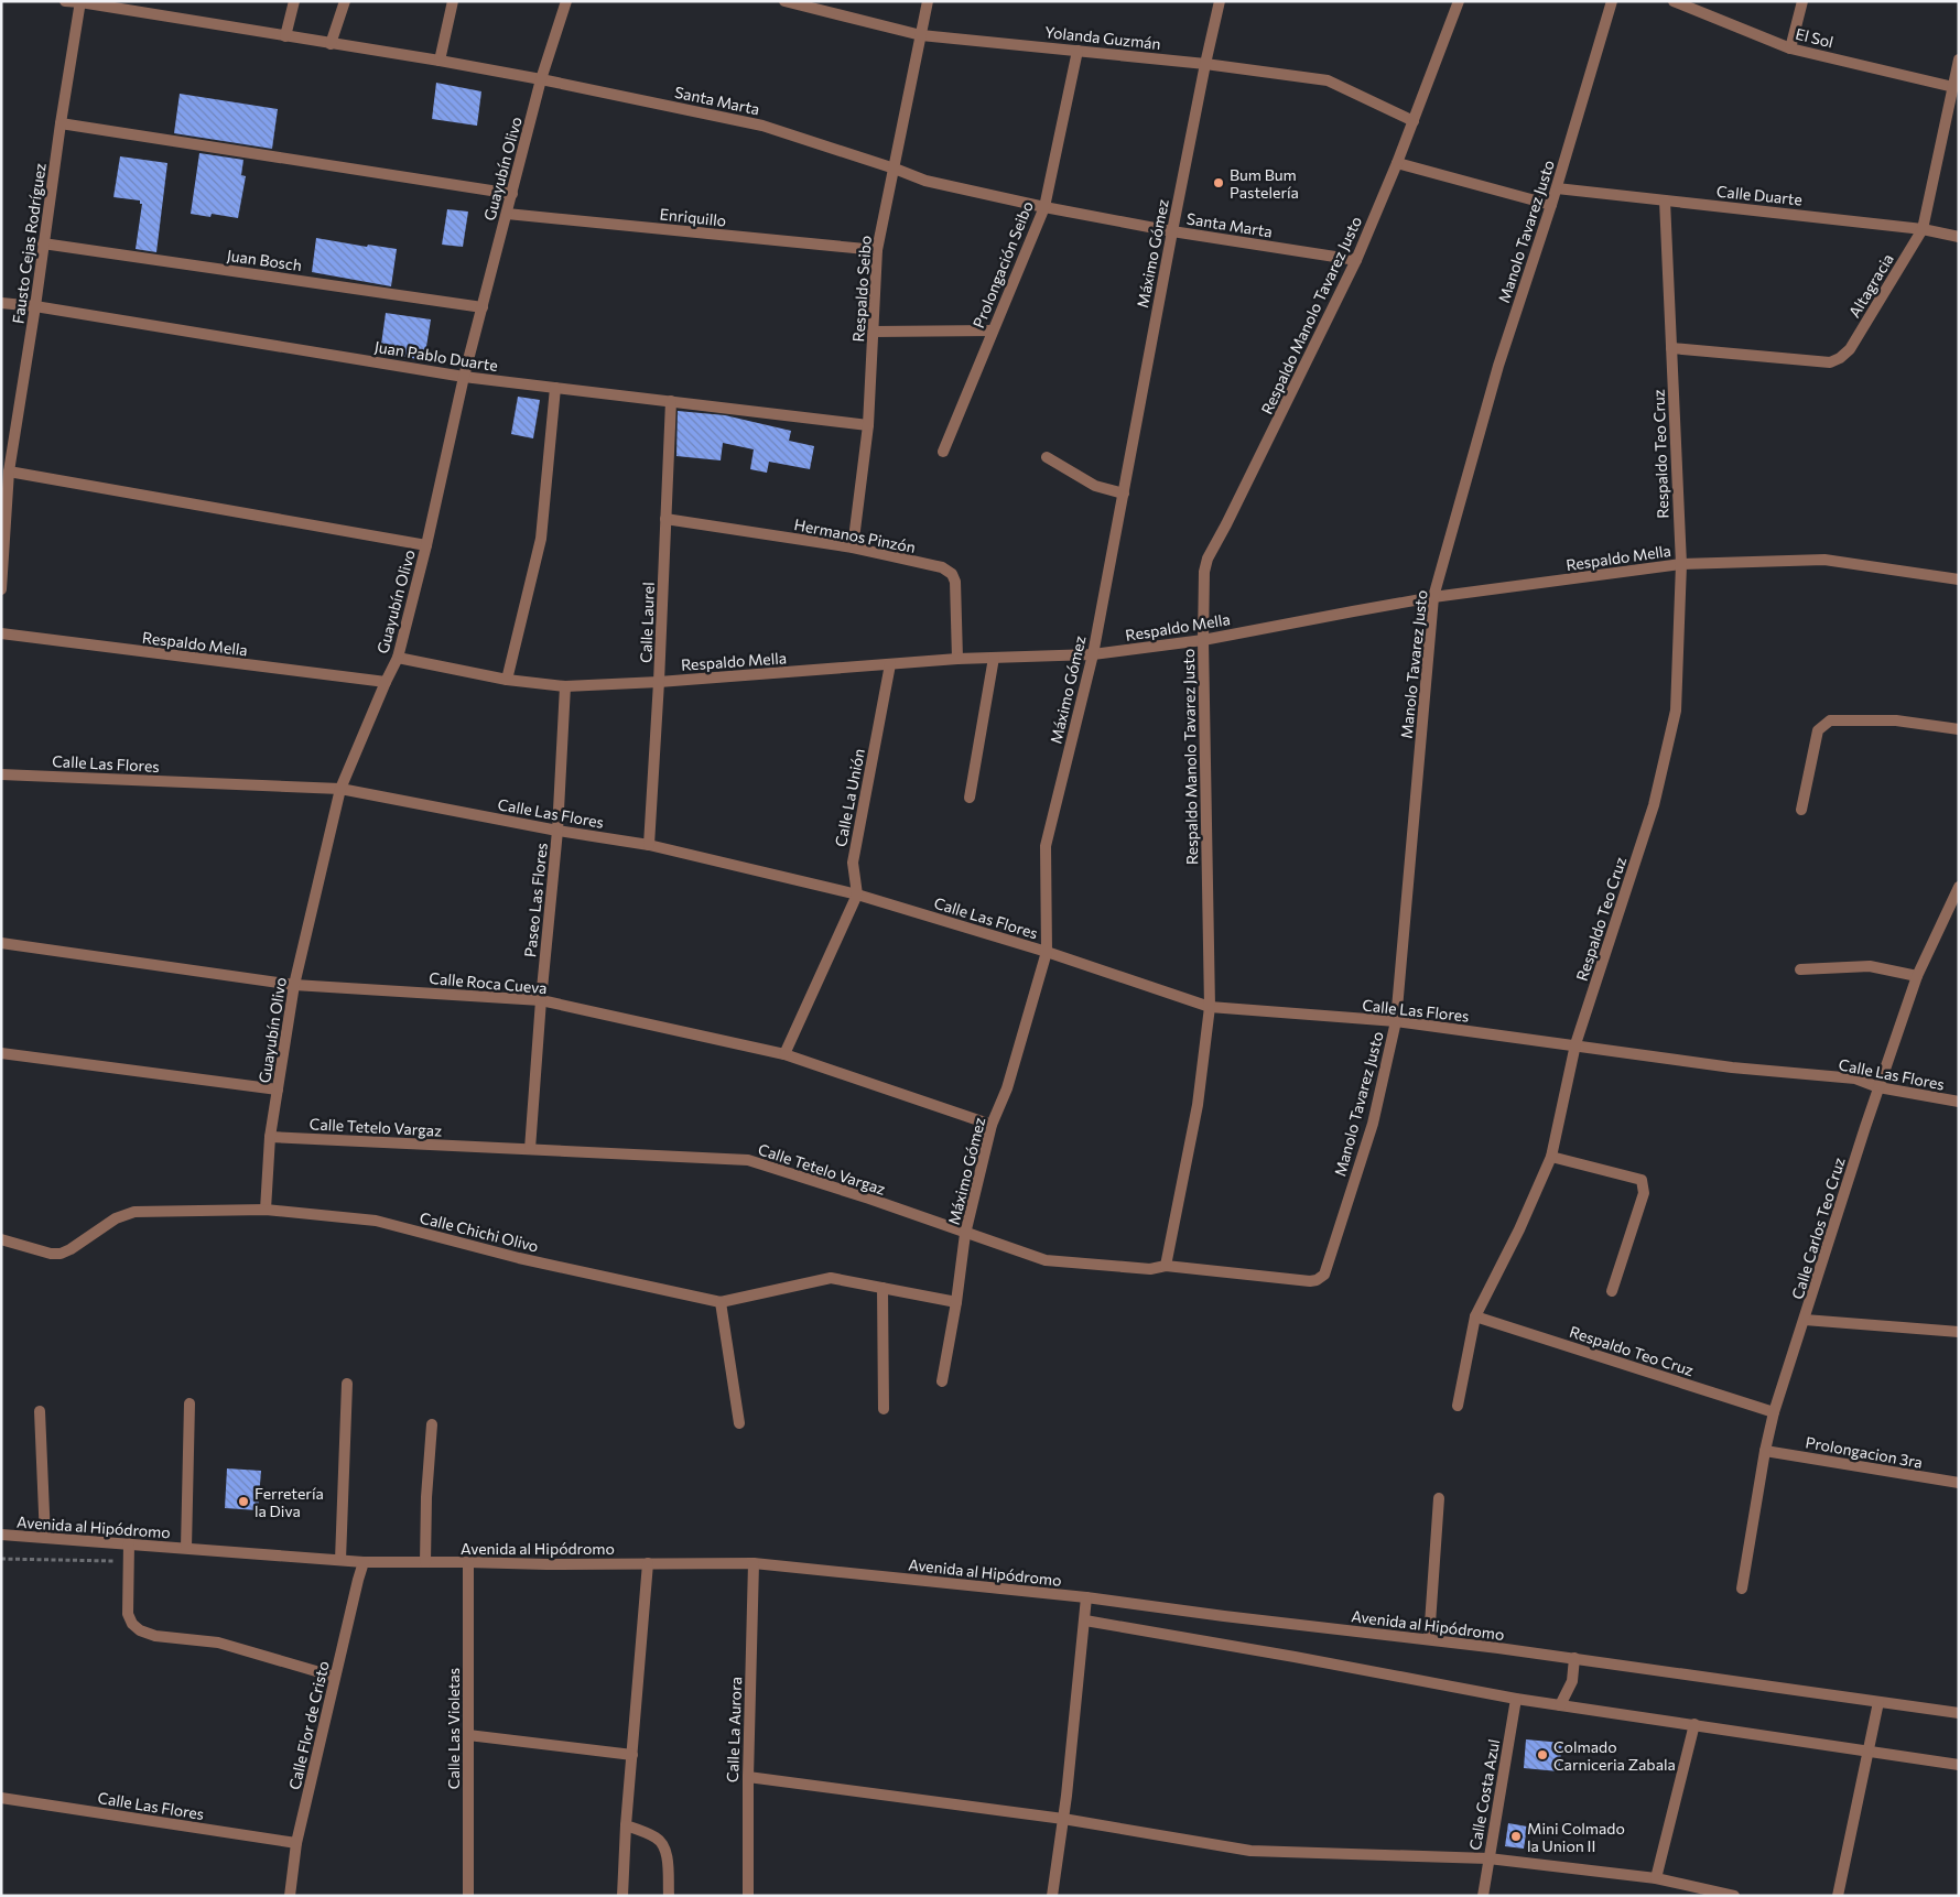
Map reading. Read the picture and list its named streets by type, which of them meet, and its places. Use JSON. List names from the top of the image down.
{
  "streets": {
    "street": [
      "Yolanda Guzmán",
      "El Sol",
      "Santa Marta",
      "Guayubín Olivo",
      "Calle Duarte",
      "Enriquillo",
      "Manolo Tavarez Justo",
      "Fausto Cejas Rodríguez",
      "Máximo Gómez",
      "Juan Bosch",
      "Prolongación Seibo",
      "Altagracia",
      "Respaldo Seibo",
      "Respaldo Manolo Tavarez Justo",
      "Juan Pablo Duarte",
      "Respaldo Teo Cruz",
      "Hermanos Pinzón",
      "Respaldo Mella",
      "Calle Laurel",
      "Calle Las Flores",
      "Calle La Unión",
      "Paseo Las Flores",
      "Calle Roca Cueva",
      "Calle Tetelo Vargaz",
      "Calle Carlos Teo Cruz",
      "Calle Chichi Olivo",
      "Prolongacion 3ra",
      "Avenida al Hipódromo",
      "Calle Flor de Cristo",
      "Calle Las Violetas",
      "Calle La Aurora",
      "Calle Costa Azul"
    ]
  },
  "crossings": [
    ["Yolanda Guzmán", "Máximo Gómez"],
    ["Yolanda Guzmán", "Prolongación Seibo"],
    ["Yolanda Guzmán", "Respaldo Seibo"],
    ["Yolanda Guzmán", "Respaldo Manolo Tavarez Justo"],
    ["El Sol", "Altagracia"],
    ["Santa Marta", "Guayubín Olivo"],
    ["Santa Marta", "Fausto Cejas Rodríguez"],
    ["Santa Marta", "Máximo Gómez"],
    ["Santa Marta", "Prolongación Seibo"],
    ["Santa Marta", "Respaldo Seibo"],
    ["Santa Marta", "Respaldo Manolo Tavarez Justo"],
    ["Guayubín Olivo", "Enriquillo"],
    ["Guayubín Olivo", "Juan Bosch"],
    ["Guayubín Olivo", "Juan Pablo Duarte"],
    ["Guayubín Olivo", "Respaldo Mella"],
    ["Guayubín Olivo", "Calle Las Flores"],
    ["Guayubín Olivo", "Calle Roca Cueva"],
    ["Guayubín Olivo", "Calle Tetelo Vargaz"],
    ["Guayubín Olivo", "Calle Chichi Olivo"],
    ["Calle Duarte", "Manolo Tavarez Justo"],
    ["Calle Duarte", "Altagracia"],
    ["Calle Duarte", "Respaldo Teo Cruz"],
    ["Enriquillo", "Respaldo Seibo"],
    ["Manolo Tavarez Justo", "Respaldo Mella"],
    ["Manolo Tavarez Justo", "Calle Las Flores"],
    ["Manolo Tavarez Justo", "Calle Tetelo Vargaz"],
    ["Fausto Cejas Rodríguez", "Juan Bosch"],
    ["Fausto Cejas Rodríguez", "Juan Pablo Duarte"],
    ["Máximo Gómez", "Respaldo Mella"],
    ["Máximo Gómez", "Calle Las Flores"],
    ["Máximo Gómez", "Calle Roca Cueva"],
    ["Máximo Gómez", "Calle Tetelo Vargaz"],
    ["Máximo Gómez", "Calle Chichi Olivo"],
    ["Altagracia", "Respaldo Teo Cruz"],
    ["Respaldo Seibo", "Juan Pablo Duarte"],
    ["Respaldo Seibo", "Hermanos Pinzón"],
    ["Respaldo Manolo Tavarez Justo", "Respaldo Mella"],
    ["Respaldo Manolo Tavarez Justo", "Calle Las Flores"],
    ["Respaldo Manolo Tavarez Justo", "Calle Tetelo Vargaz"],
    ["Juan Pablo Duarte", "Calle Laurel"],
    ["Respaldo Teo Cruz", "Respaldo Mella"],
    ["Respaldo Teo Cruz", "Calle Las Flores"],
    ["Respaldo Teo Cruz", "Calle Carlos Teo Cruz"],
    ["Hermanos Pinzón", "Respaldo Mella"],
    ["Hermanos Pinzón", "Calle Laurel"],
    ["Respaldo Mella", "Calle Laurel"],
    ["Respaldo Mella", "Calle La Unión"],
    ["Respaldo Mella", "Paseo Las Flores"],
    ["Calle Laurel", "Calle Las Flores"],
    ["Calle Las Flores", "Calle La Unión"],
    ["Calle Las Flores", "Paseo Las Flores"],
    ["Calle Las Flores", "Calle Carlos Teo Cruz"],
    ["Calle Las Flores", "Calle Flor de Cristo"],
    ["Paseo Las Flores", "Calle Roca Cueva"],
    ["Paseo Las Flores", "Calle Tetelo Vargaz"],
    ["Calle Carlos Teo Cruz", "Prolongacion 3ra"],
    ["Avenida al Hipódromo", "Calle Flor de Cristo"],
    ["Avenida al Hipódromo", "Calle Las Violetas"],
    ["Avenida al Hipódromo", "Calle La Aurora"]
  ],
  "places": [
    "Bum Bum Pastelería",
    "Ferretería la Diva",
    "Colmado Carniceria Zabala",
    "Mini Colmado la Union II"
  ]
}
